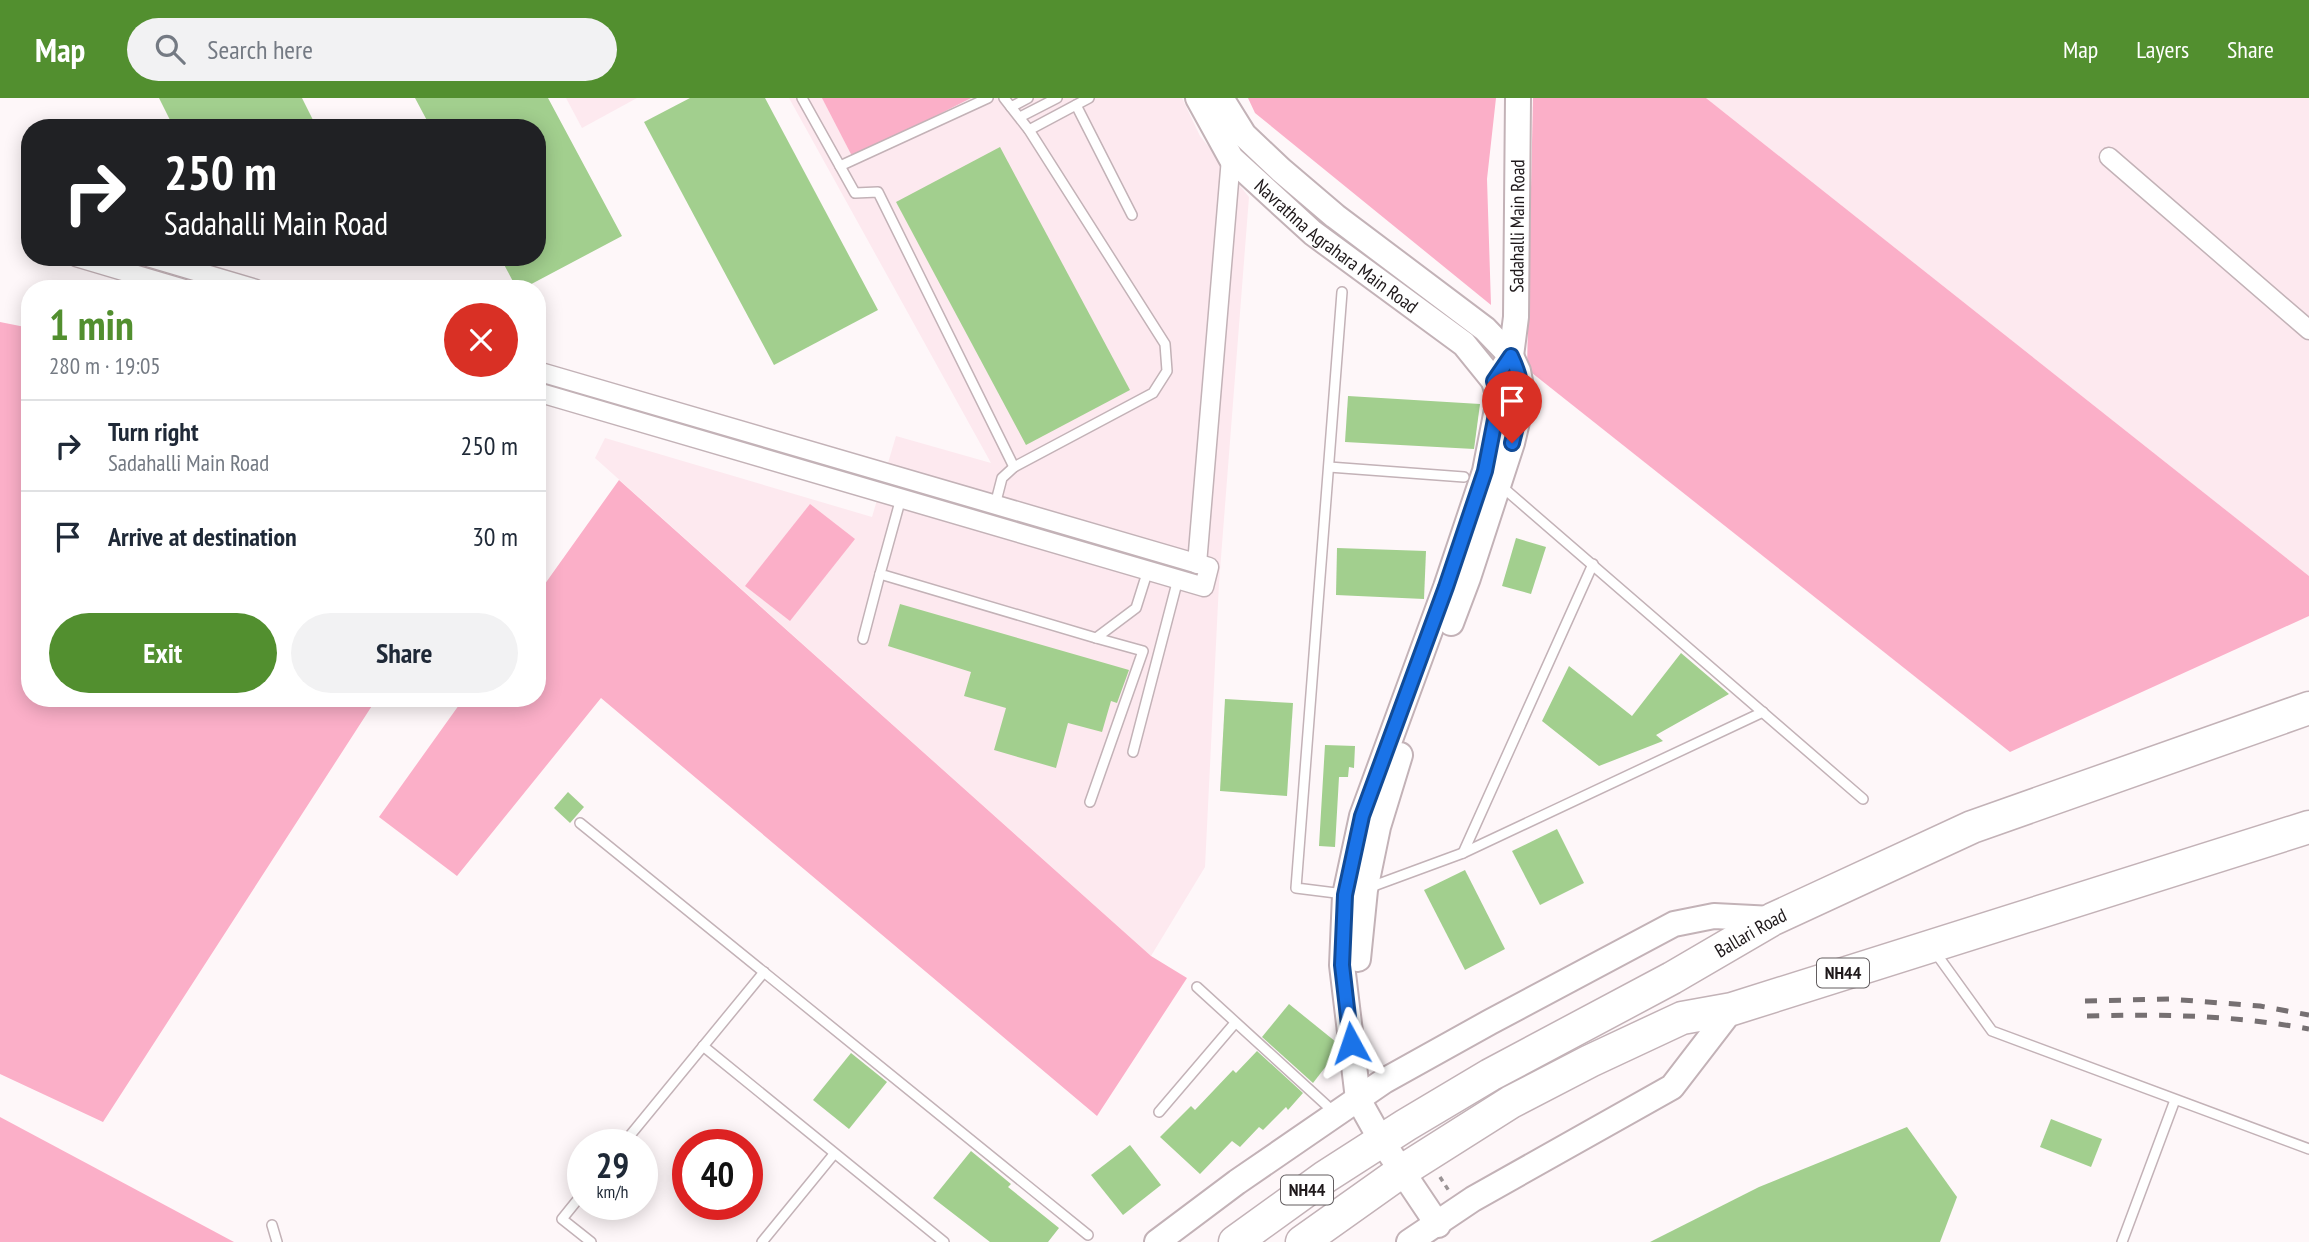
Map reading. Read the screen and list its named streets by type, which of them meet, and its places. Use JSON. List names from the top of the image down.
{
  "streets": {
    "highway": ["Ballari Road", "NH44"],
    "street": ["Sadahalli Main Road", "Navrathna Agrahara Main Road"]
  },
  "crossings": [
    ["Sadahalli Main Road", "Navrathna Agrahara Main Road"]
  ],
  "page": {
    "header": "Map",
    "search": "Search here",
    "nav": ["Map", "Layers", "Share"],
    "turn": ["250 m", "Sadahalli Main Road"],
    "heading": ["1 min", "280 m · 19:05"],
    "list": [
      {
        "name": "Turn right",
        "note": "Sadahalli Main Road",
        "value": "250 m"
      },
      {
        "name": "Arrive at destination",
        "value": "30 m"
      }
    ],
    "buttons": ["Exit", "Share"],
    "speed": "29 km/h",
    "limit": "40"
  }
}
